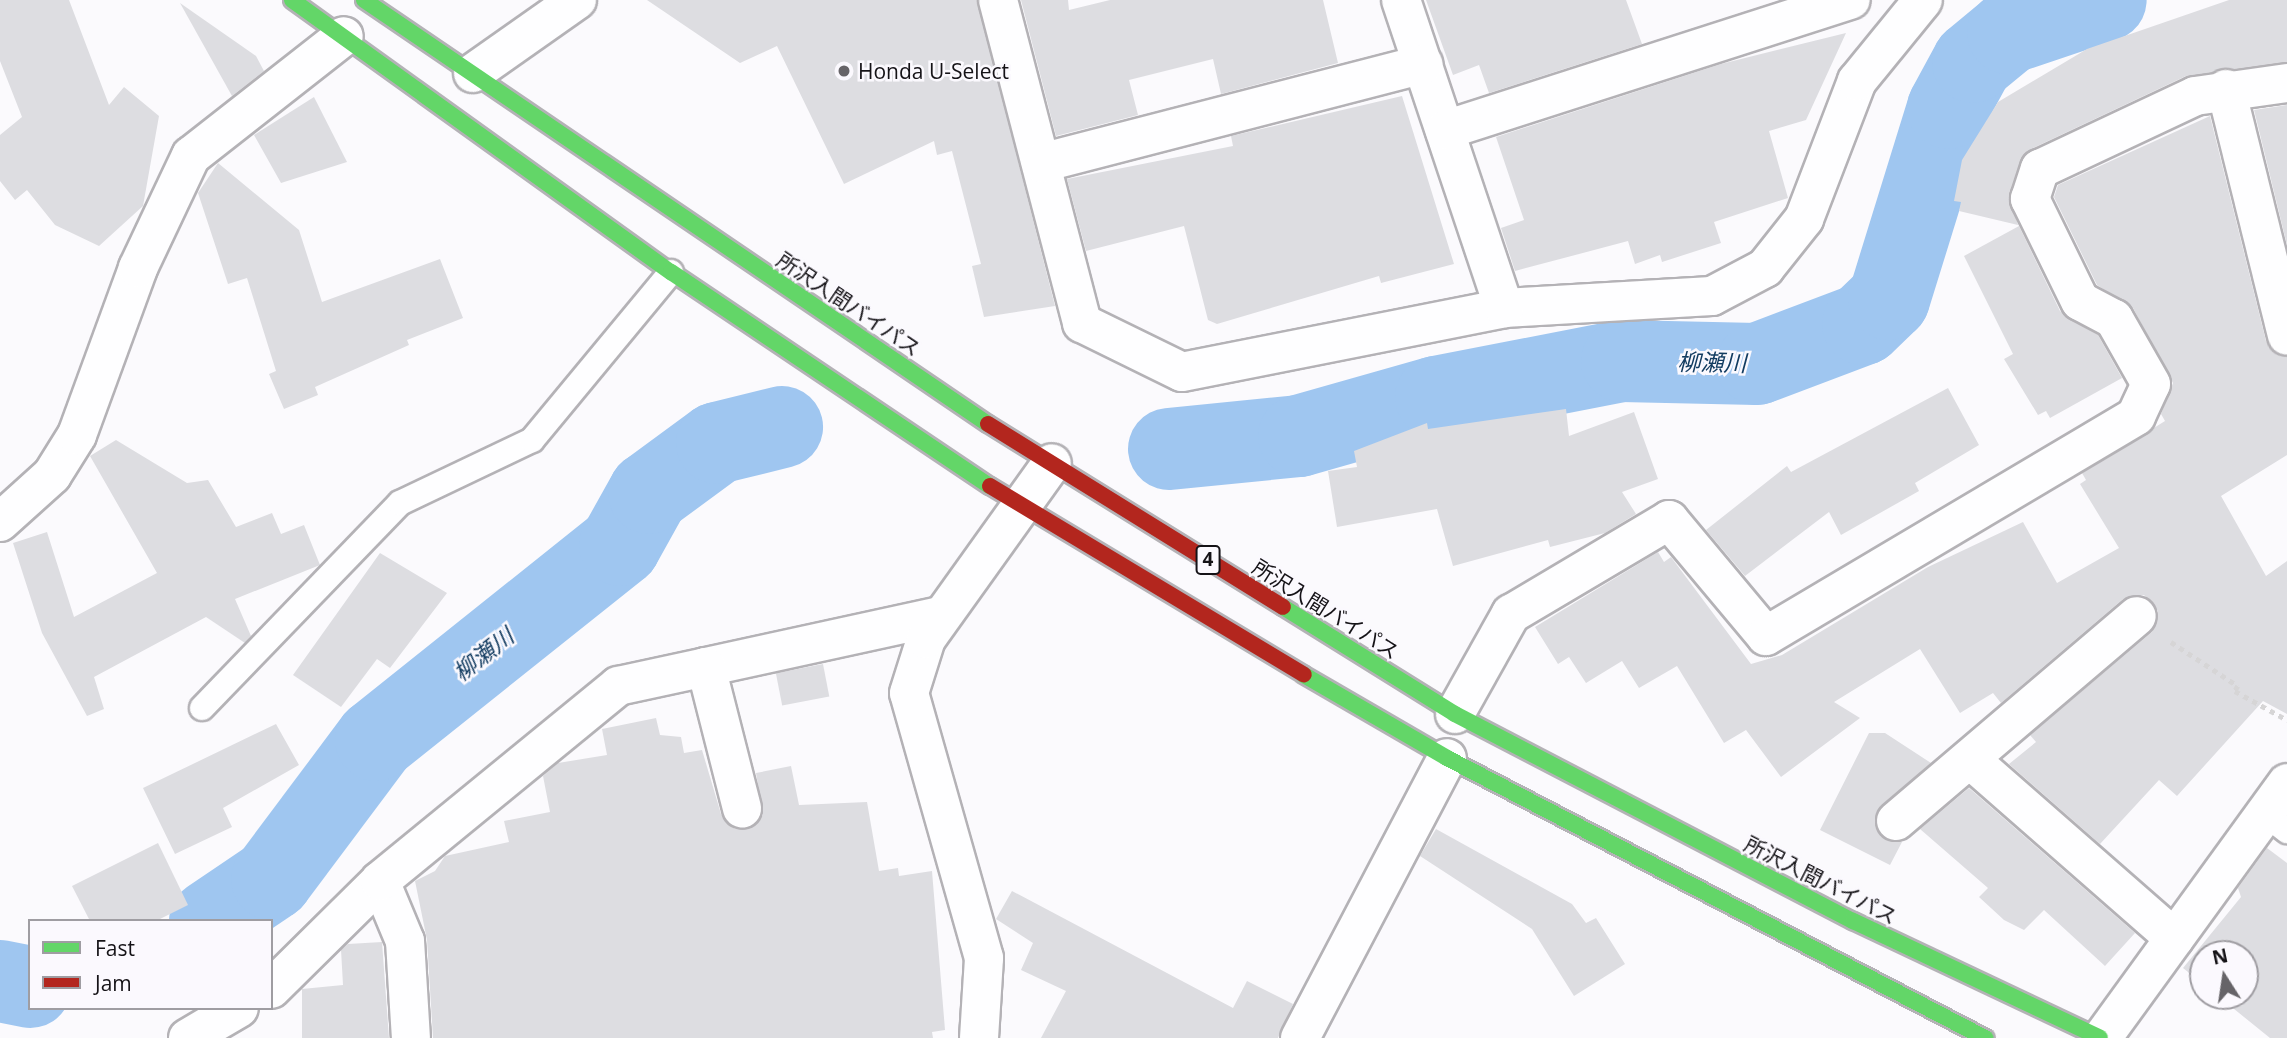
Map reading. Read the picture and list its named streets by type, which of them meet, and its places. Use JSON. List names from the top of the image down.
{
  "streets": {
    "main road": ["所沢入間バイパス", "4"]
  },
  "water": ["柳瀬川"],
  "places": ["Honda U-Select"],
  "legend": ["Fast", "Jam"],
  "north": "top"
}
